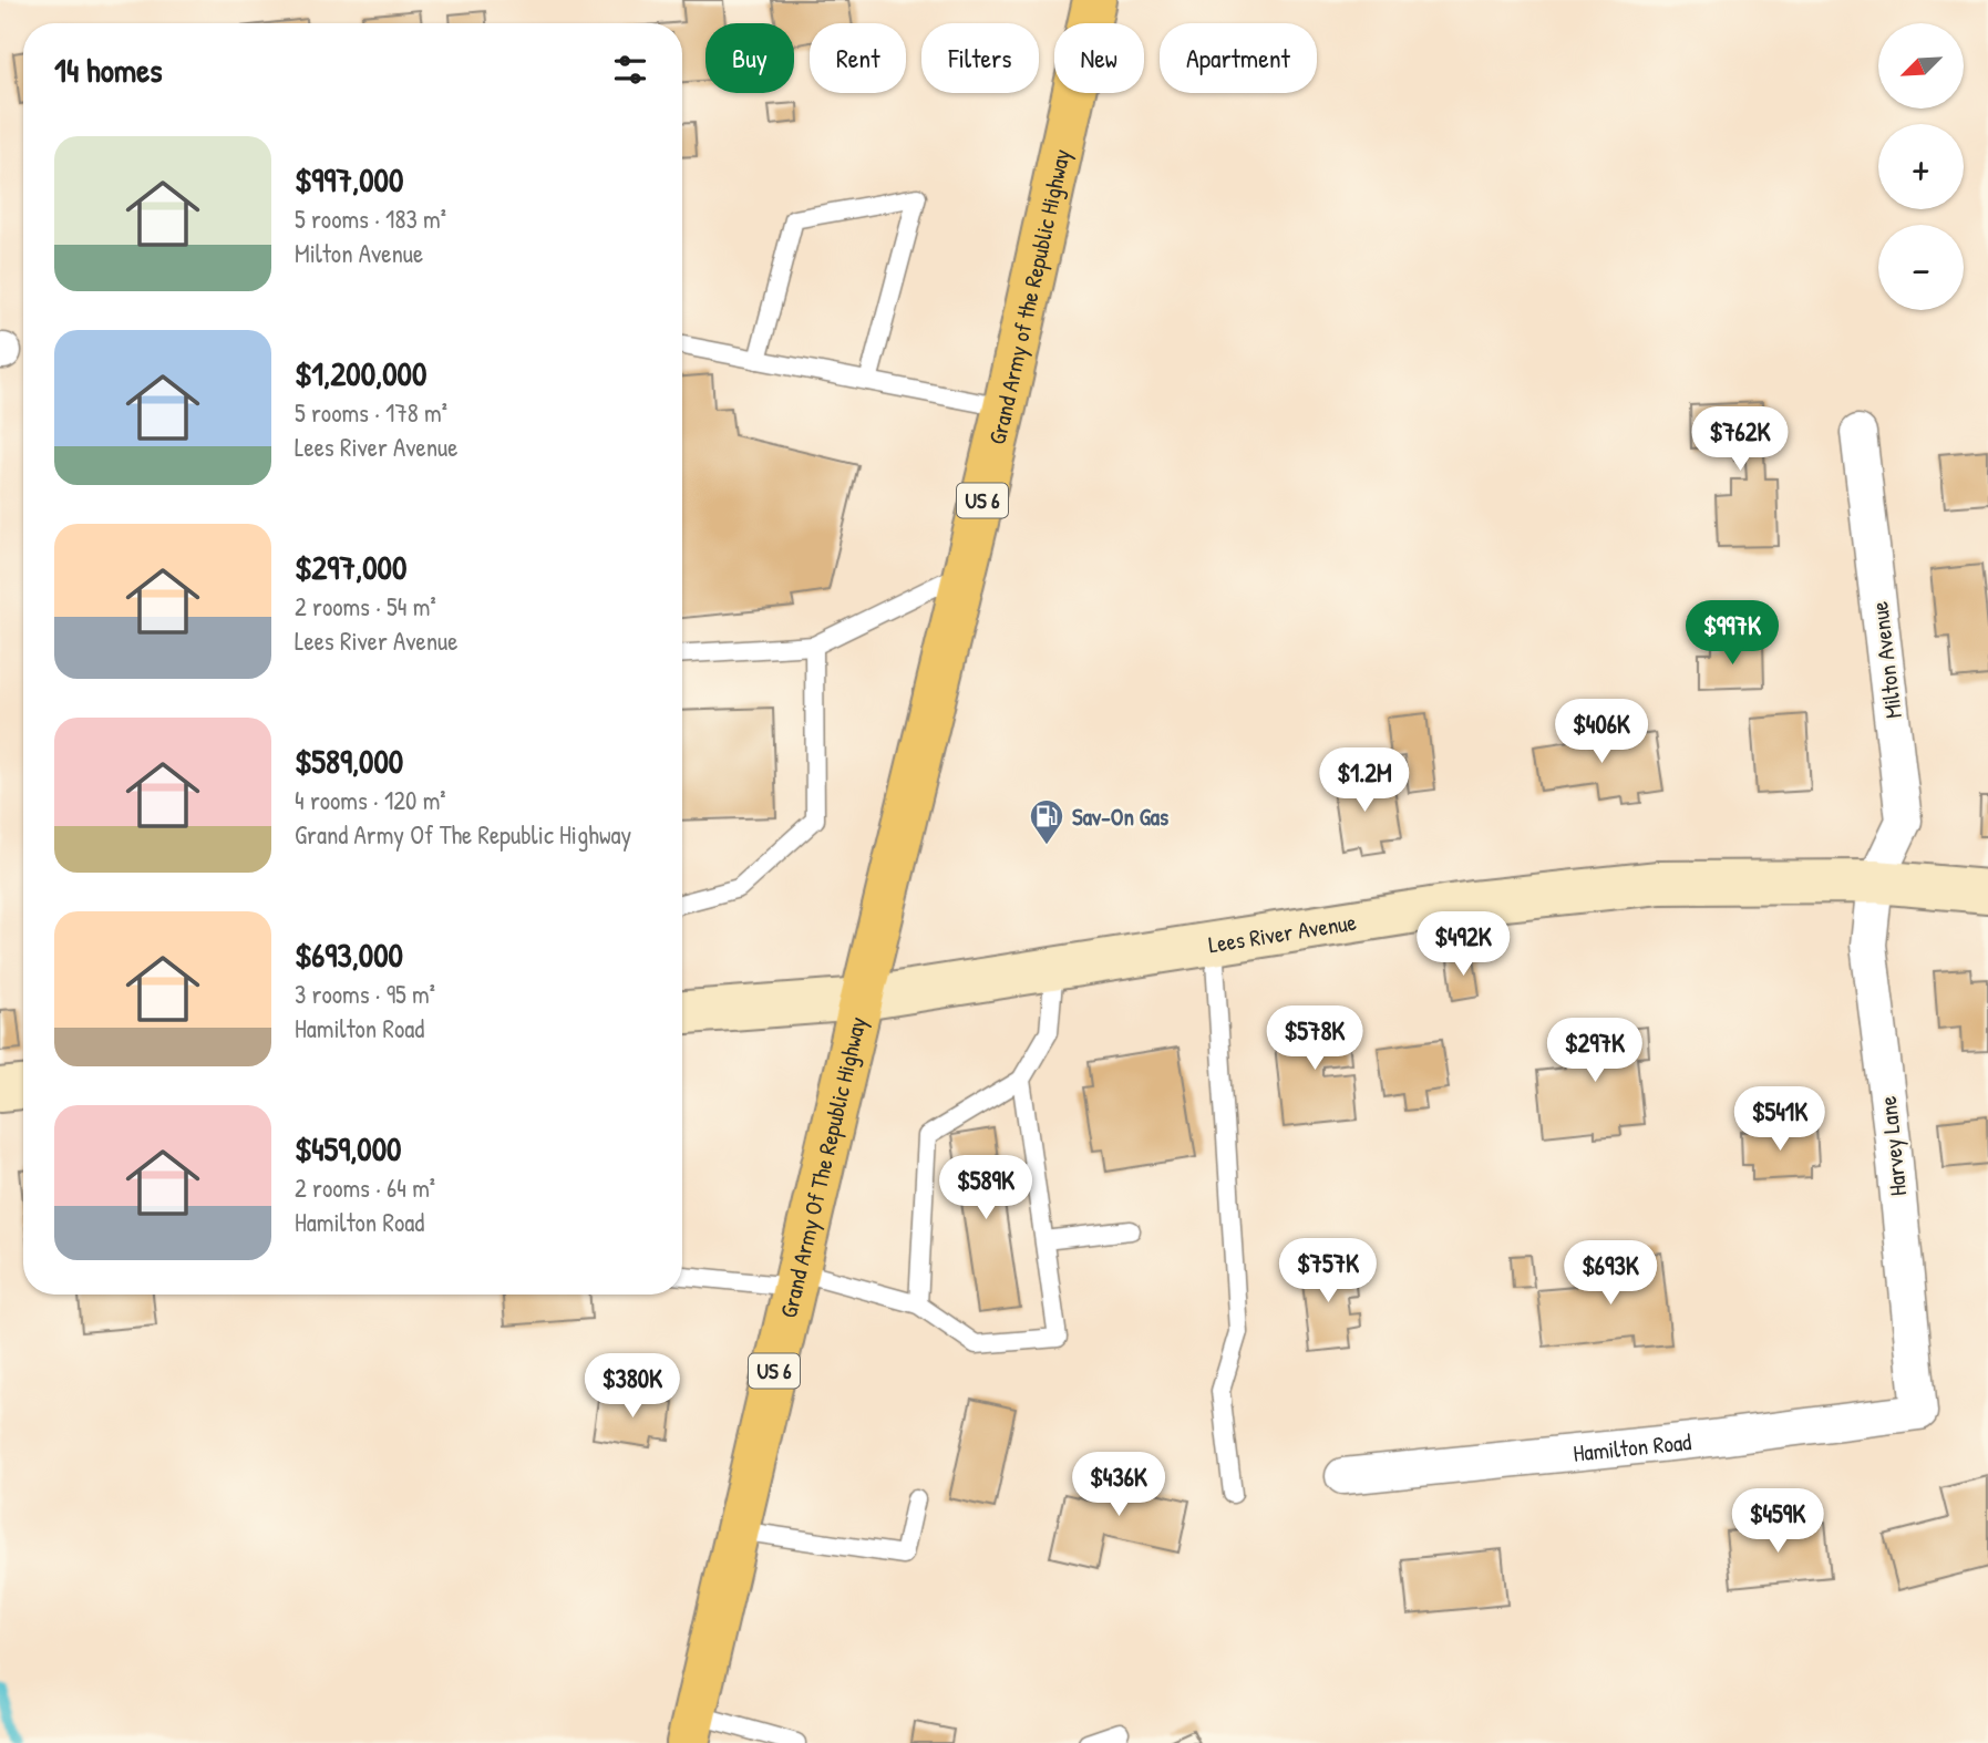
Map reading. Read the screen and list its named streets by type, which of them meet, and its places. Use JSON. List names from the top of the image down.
{
  "streets": {
    "main road": [
      "Grand Army of the Republic Highway",
      "US 6",
      "Lees River Avenue",
      "Grand Army Of The Republic Highway"
    ],
    "street": ["Milton Avenue", "Harvey Lane", "Hamilton Road"]
  },
  "crossings": [
    ["Grand Army of the Republic Highway", "Lees River Avenue"],
    ["Grand Army of the Republic Highway", "Grand Army Of The Republic Highway"],
    ["Milton Avenue", "Lees River Avenue"],
    ["Milton Avenue", "Harvey Lane"],
    ["Lees River Avenue", "Harvey Lane"],
    ["Lees River Avenue", "Grand Army Of The Republic Highway"],
    ["Harvey Lane", "Hamilton Road"]
  ],
  "places": {
    "fuel station": ["Sav-On Gas"]
  },
  "north": "bottom left",
  "page": {
    "map_buttons": ["+", "−"],
    "chip": [
      "Buy",
      "Rent",
      "Filters",
      "New",
      "Apartment"
    ],
    "heading": "14 homes",
    "list": [
      {
        "name": "$997,000",
        "note": "5 rooms · 183 m² · Milton Avenue"
      },
      {
        "name": "$1,200,000",
        "note": "5 rooms · 178 m² · Lees River Avenue"
      },
      {
        "name": "$297,000",
        "note": "2 rooms · 54 m² · Lees River Avenue"
      },
      {
        "name": "$589,000",
        "note": "4 rooms · 120 m² · Grand Army Of The Republic Highway"
      },
      {
        "name": "$693,000",
        "note": "3 rooms · 95 m² · Hamilton Road"
      },
      {
        "name": "$459,000",
        "note": "2 rooms · 64 m² · Hamilton Road"
      }
    ],
    "price": [
      "$762K",
      "$997K",
      "$406K",
      "$1.2M",
      "$492K",
      "$578K",
      "$297K",
      "$541K",
      "$589K",
      "$757K",
      "$693K",
      "$380K",
      "$436K",
      "$459K"
    ]
  }
}
